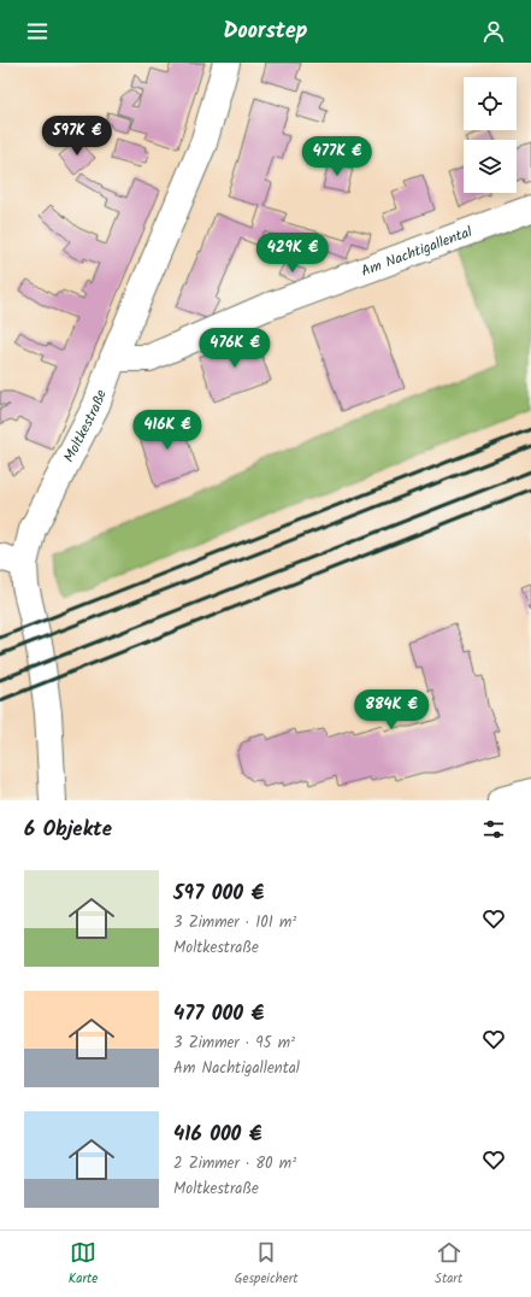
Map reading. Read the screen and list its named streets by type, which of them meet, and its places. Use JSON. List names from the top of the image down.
{
  "streets": {
    "street": ["Am Nachtigallental", "Moltkestraße"]
  },
  "crossings": [
    ["Am Nachtigallental", "Moltkestraße"]
  ],
  "page": {
    "header": "Doorstep",
    "price": [
      "597K €",
      "477K €",
      "429K €",
      "476K €",
      "416K €",
      "884K €"
    ],
    "heading": "6 Objekte",
    "list": [
      {
        "name": "597 000 €",
        "note": "3 Zimmer · 101 m² · Moltkestraße"
      },
      {
        "name": "477 000 €",
        "note": "3 Zimmer · 95 m² · Am Nachtigallental"
      },
      {
        "name": "416 000 €",
        "note": "2 Zimmer · 80 m² · Moltkestraße"
      }
    ],
    "tabs": ["Karte", "Gespeichert", "Start"]
  }
}
